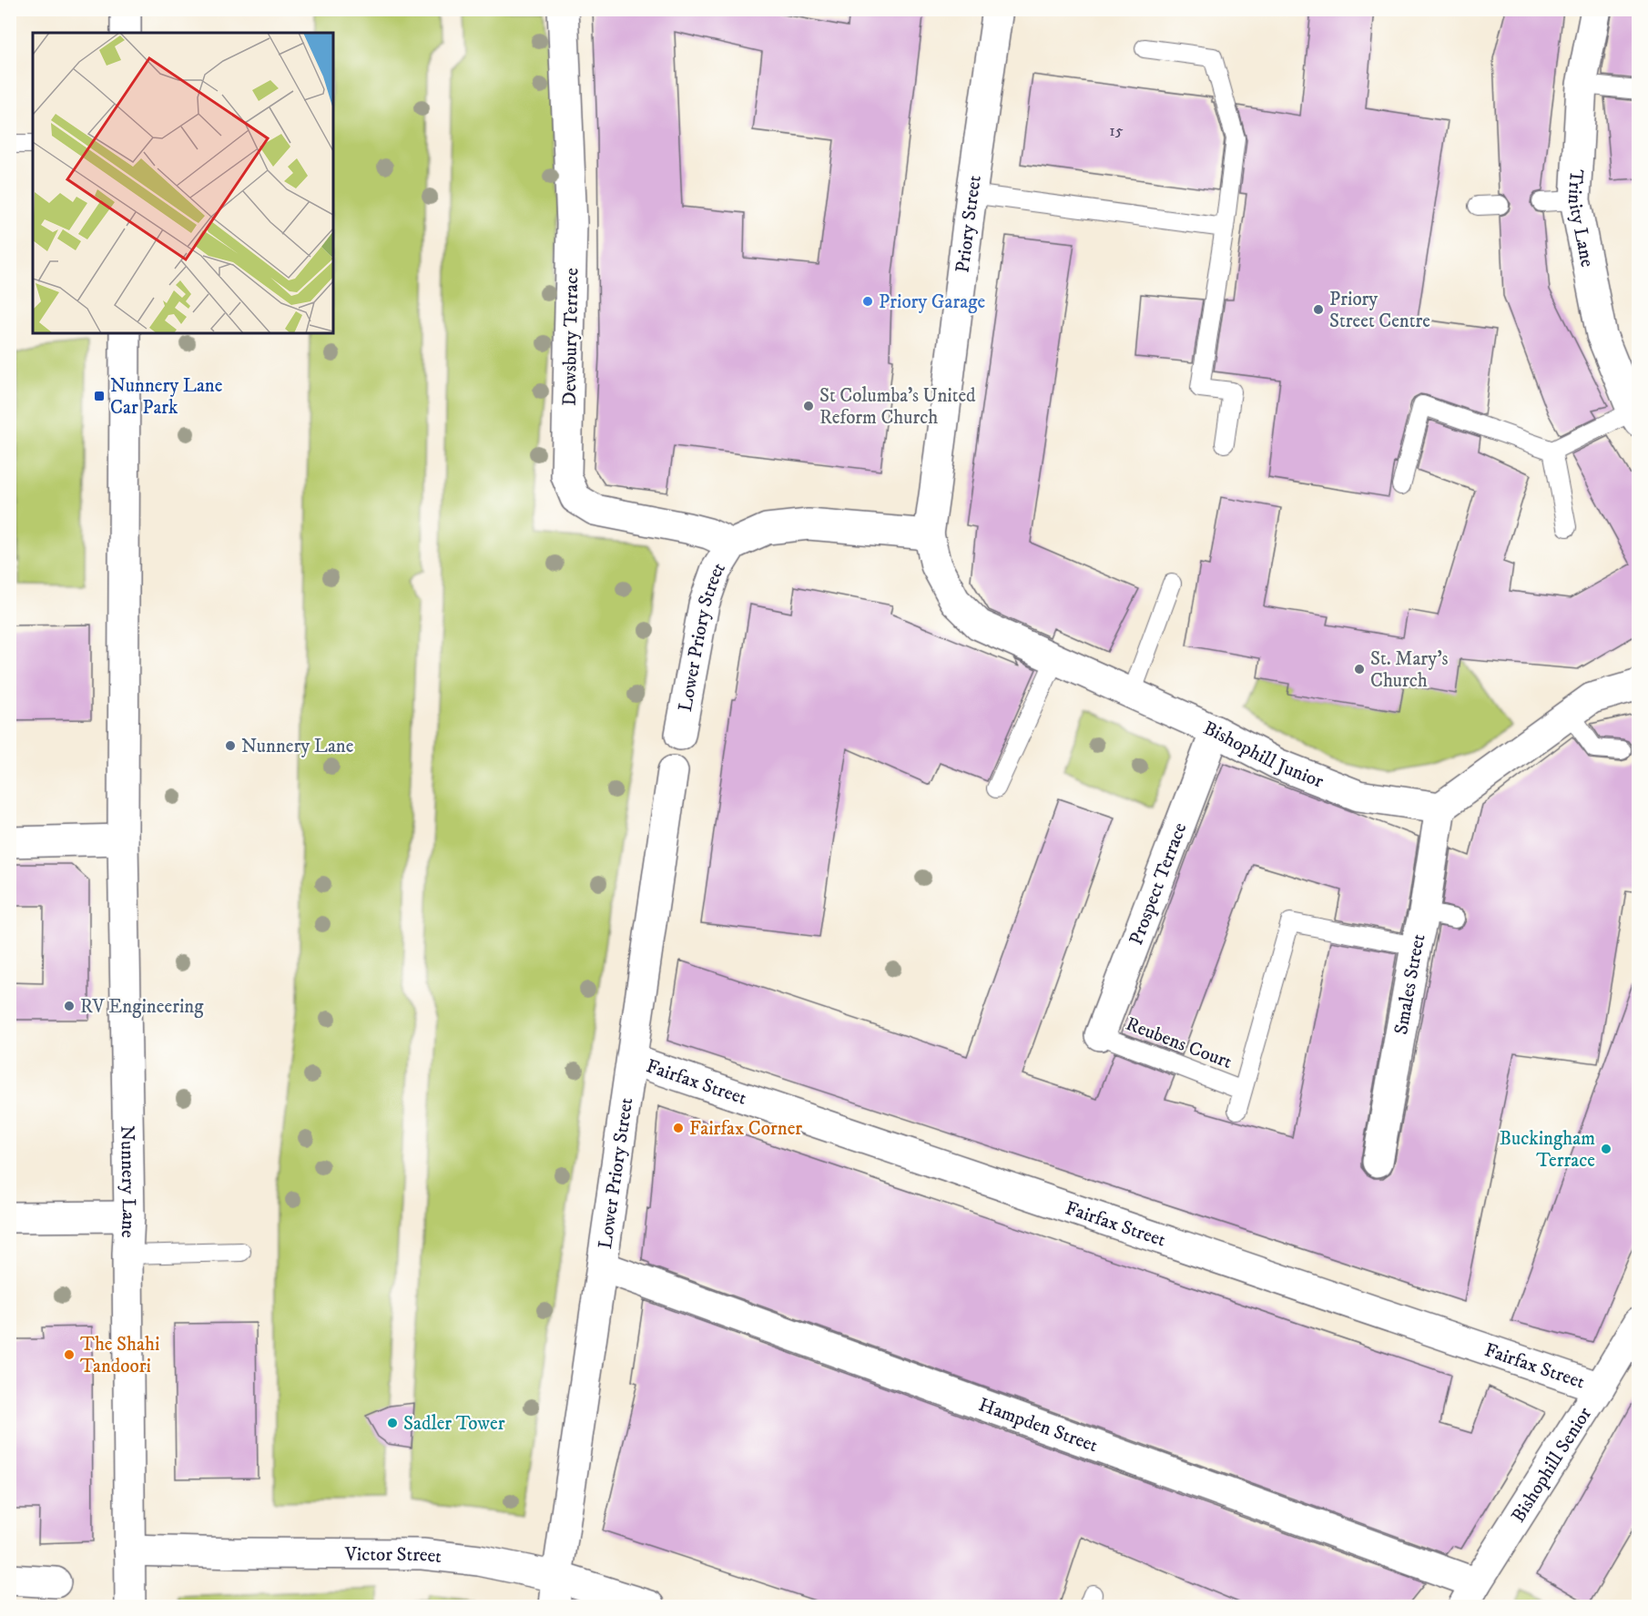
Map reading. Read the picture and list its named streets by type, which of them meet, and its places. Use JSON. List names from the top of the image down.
{
  "streets": {
    "street": [
      "Trinity Lane",
      "Priory Street",
      "Dewsbury Terrace",
      "Lower Priory Street",
      "Bishophill Junior",
      "Prospect Terrace",
      "Smales Street",
      "Fairfax Street",
      "Nunnery Lane",
      "Hampden Street",
      "Bishophill Senior",
      "Victor Street"
    ],
    "lane": ["Reubens Court"]
  },
  "crossings": [
    ["Priory Street", "Bishophill Junior"],
    ["Dewsbury Terrace", "Lower Priory Street"],
    ["Lower Priory Street", "Fairfax Street"],
    ["Lower Priory Street", "Hampden Street"],
    ["Lower Priory Street", "Victor Street"],
    ["Bishophill Junior", "Prospect Terrace"],
    ["Bishophill Junior", "Smales Street"],
    ["Prospect Terrace", "Reubens Court"],
    ["Fairfax Street", "Bishophill Senior"],
    ["Nunnery Lane", "Victor Street"],
    ["Hampden Street", "Bishophill Senior"]
  ],
  "places": {
    "other": [
      "Priory Garage",
      "Priory Street Centre",
      "St Columba's United Reform Church",
      "St. Mary's Church",
      "Nunnery Lane",
      "RV Engineering",
      "Fairfax Corner",
      "Buckingham Terrace",
      "The Shahi Tandoori",
      "Sadler Tower"
    ],
    "transit": ["Nunnery Lane Car Park"]
  },
  "house_numbers": ["15"]
}
